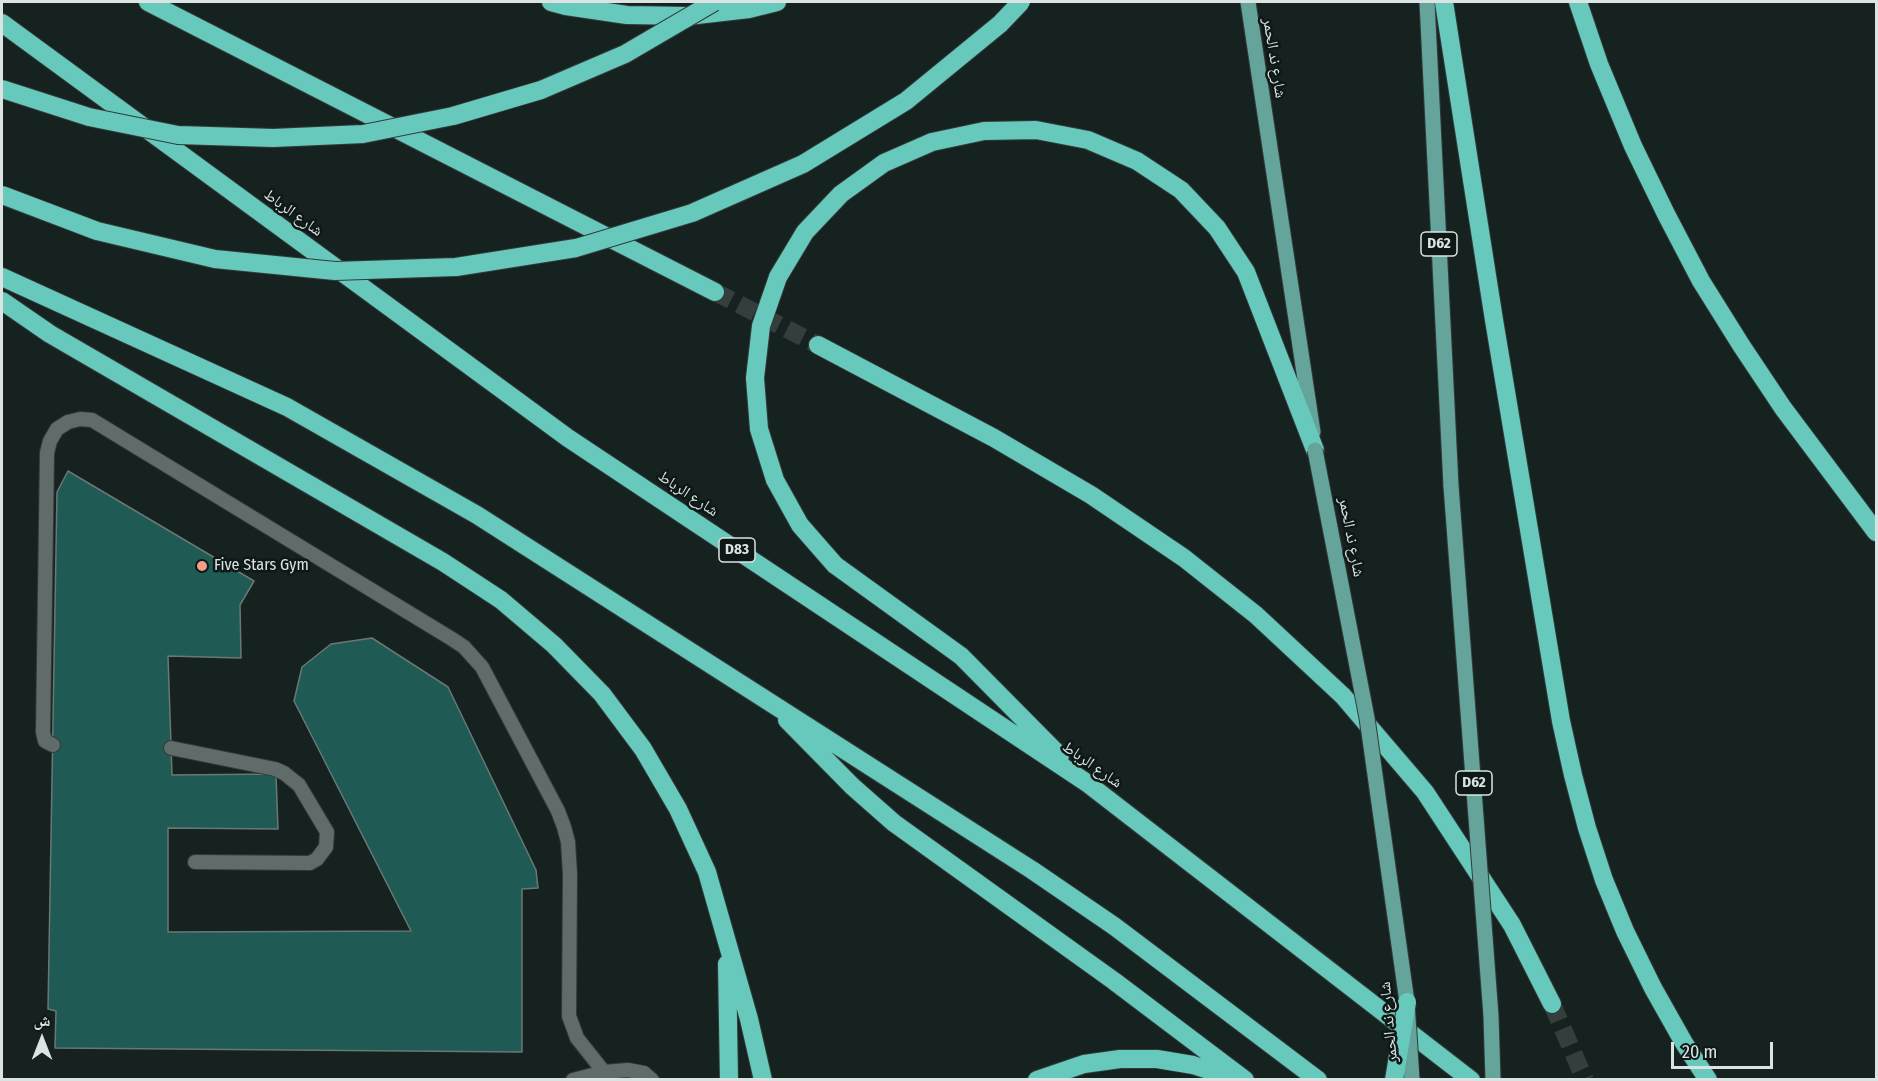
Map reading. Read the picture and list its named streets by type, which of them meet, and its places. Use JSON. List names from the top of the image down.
{
  "streets": {
    "highway": ["شارع الرباط", "D83"],
    "main road": ["شارع ند الحمر", "D62"]
  },
  "places": ["Five Stars Gym"],
  "scale_bar": "20 m",
  "north": "top"
}
